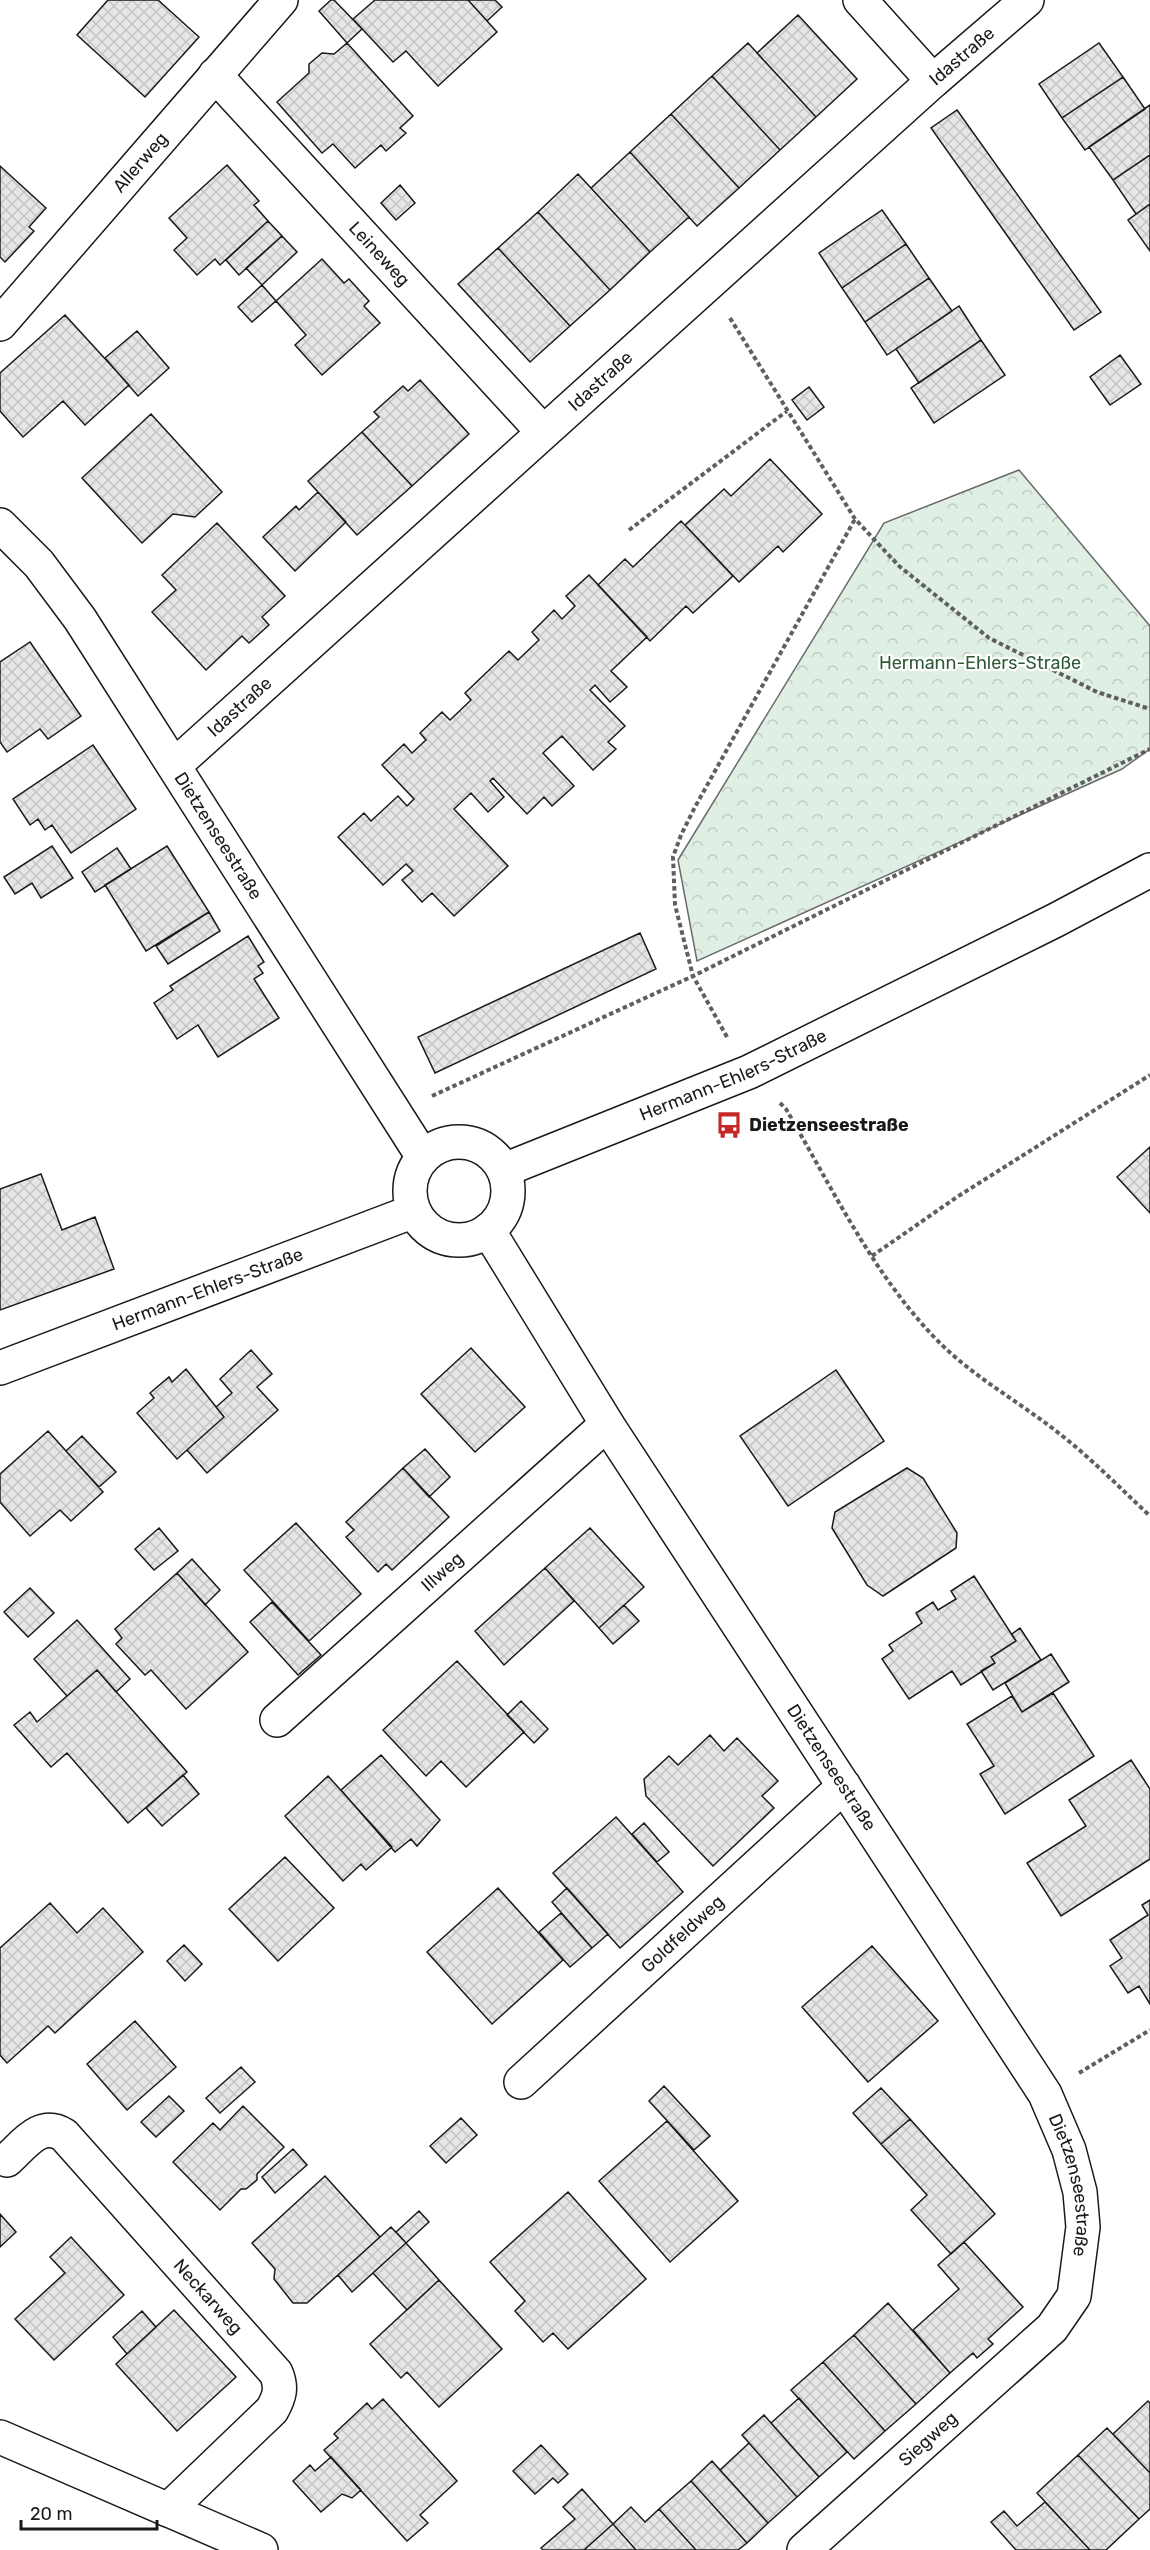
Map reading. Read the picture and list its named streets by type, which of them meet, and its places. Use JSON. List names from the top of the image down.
{
  "streets": {
    "street": [
      "Idastraße",
      "Allerweg",
      "Leineweg",
      "Dietzenseestraße",
      "Hermann-Ehlers-Straße",
      "Illweg",
      "Goldfeldweg",
      "Neckarweg",
      "Siegweg"
    ]
  },
  "crossings": [
    ["Idastraße", "Leineweg"],
    ["Idastraße", "Dietzenseestraße"],
    ["Allerweg", "Leineweg"],
    ["Dietzenseestraße", "Hermann-Ehlers-Straße"],
    ["Dietzenseestraße", "Illweg"],
    ["Dietzenseestraße", "Goldfeldweg"],
    ["Dietzenseestraße", "Siegweg"]
  ],
  "parks": ["Hermann-Ehlers-Straße"],
  "places": {
    "bus stop": ["Dietzenseestraße"]
  },
  "scale_bar": "20 m"
}
